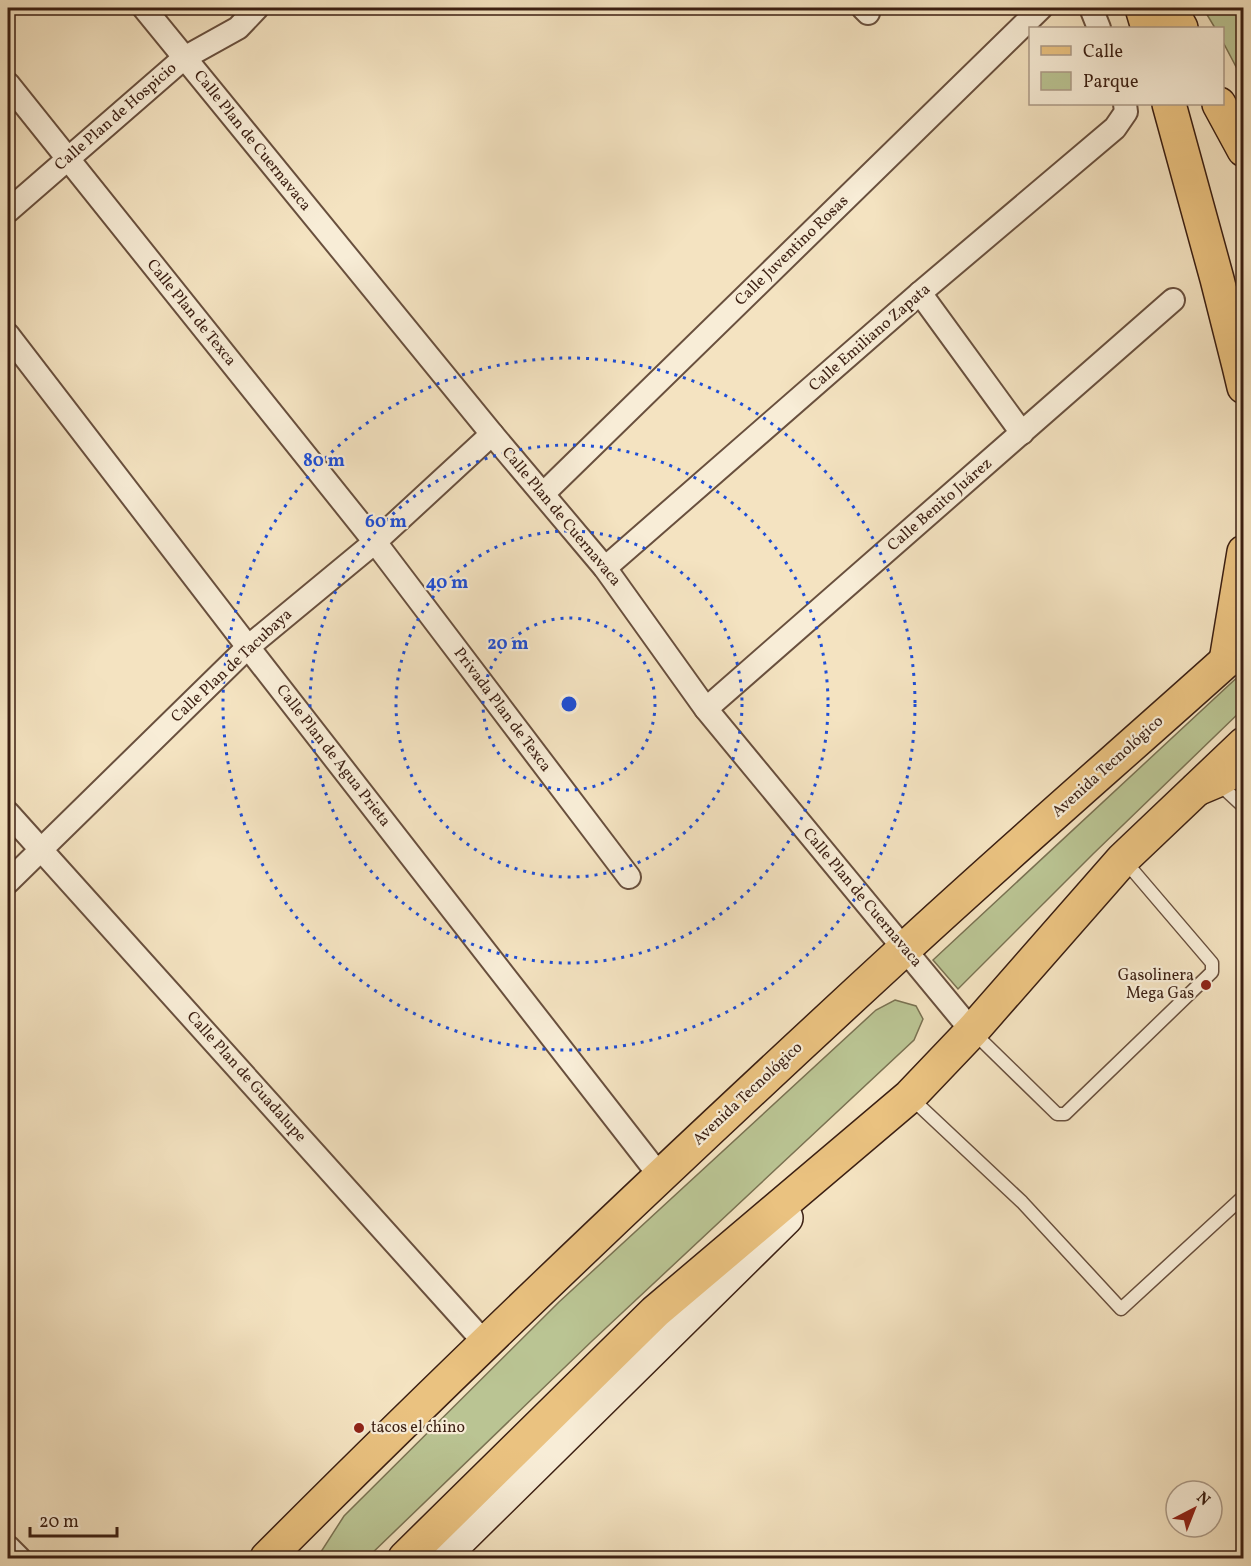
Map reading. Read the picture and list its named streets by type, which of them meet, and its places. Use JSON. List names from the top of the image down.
{
  "streets": {
    "main road": ["Avenida Tecnológico"],
    "street": [
      "Calle Plan de Hospicio",
      "Calle Plan de Cuernavaca",
      "Calle Juventino Rosas",
      "Calle Plan de Texca",
      "Calle Emiliano Zapata",
      "Calle Benito Juárez",
      "Calle Plan de Tacubaya",
      "Privada Plan de Texca",
      "Calle Plan de Agua Prieta",
      "Calle Plan de Guadalupe"
    ]
  },
  "crossings": [
    ["Calle Plan de Hospicio", "Calle Plan de Cuernavaca"],
    ["Calle Plan de Hospicio", "Calle Plan de Texca"],
    ["Calle Plan de Cuernavaca", "Calle Juventino Rosas"],
    ["Calle Plan de Cuernavaca", "Calle Emiliano Zapata"],
    ["Calle Plan de Cuernavaca", "Calle Benito Juárez"],
    ["Calle Plan de Cuernavaca", "Calle Plan de Tacubaya"],
    ["Calle Plan de Cuernavaca", "Avenida Tecnológico"],
    ["Calle Plan de Texca", "Calle Plan de Tacubaya"],
    ["Calle Plan de Texca", "Privada Plan de Texca"],
    ["Calle Plan de Tacubaya", "Privada Plan de Texca"],
    ["Calle Plan de Tacubaya", "Calle Plan de Agua Prieta"],
    ["Calle Plan de Tacubaya", "Calle Plan de Guadalupe"],
    ["Calle Plan de Agua Prieta", "Avenida Tecnológico"],
    ["Avenida Tecnológico", "Calle Plan de Guadalupe"]
  ],
  "places": ["Gasolinera Mega Gas", "tacos el chino"],
  "legend": ["Calle", "Parque"],
  "scale_bar": "20 m",
  "north": "top right",
  "rings": [
    "80 m",
    "60 m",
    "40 m",
    "20 m"
  ]
}
